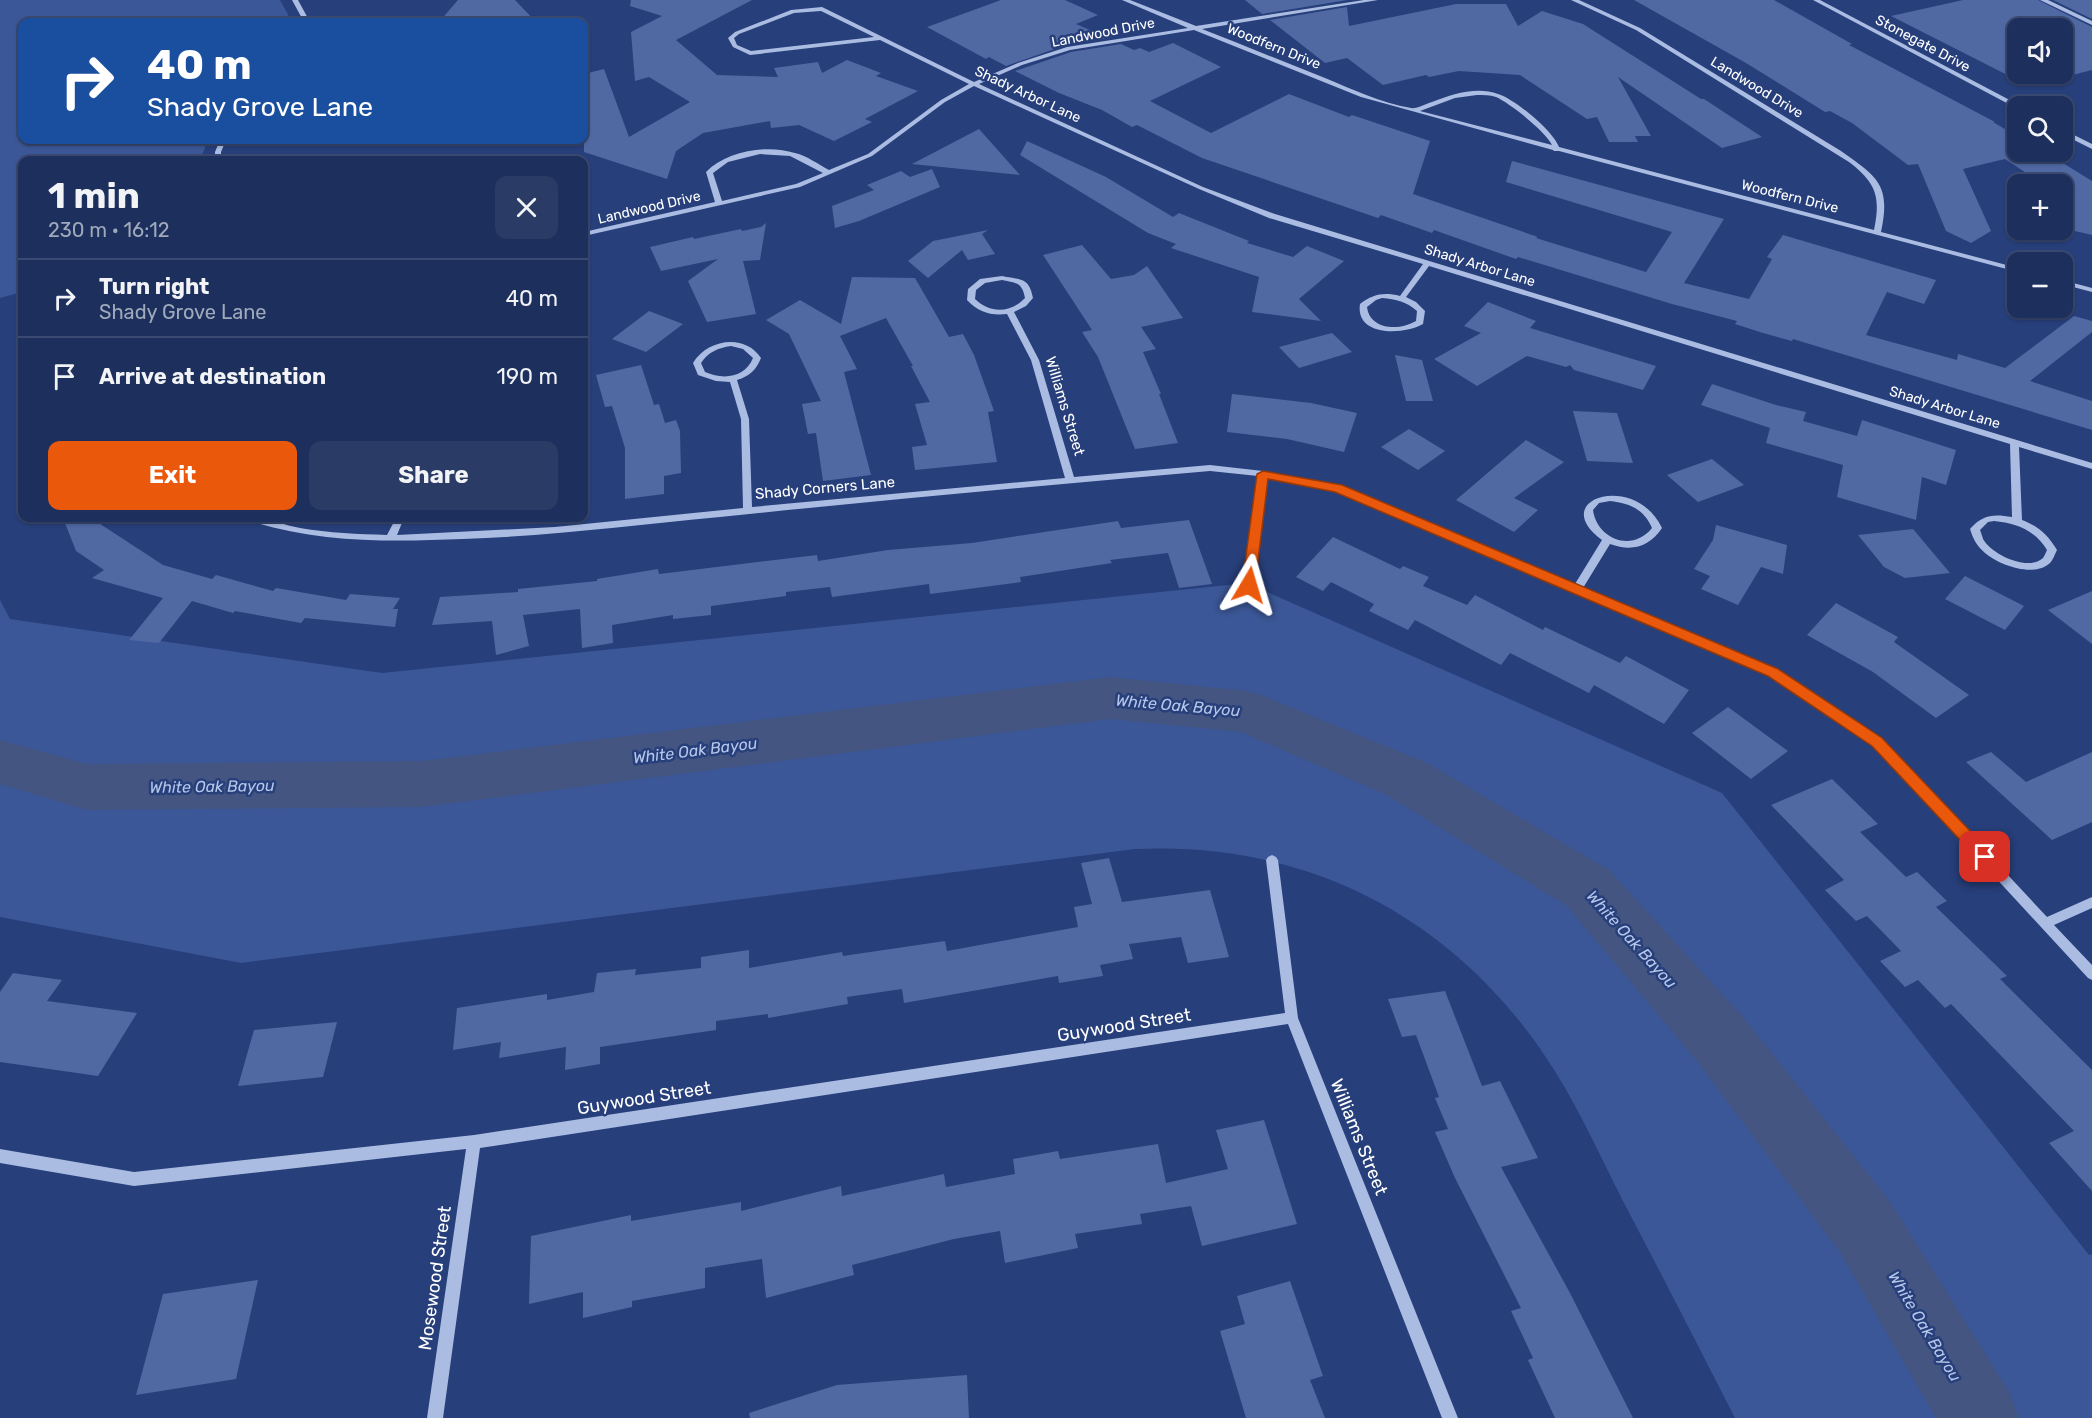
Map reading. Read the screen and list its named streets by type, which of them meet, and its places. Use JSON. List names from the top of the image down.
{
  "streets": {
    "street": [
      "Landwood Drive",
      "Stonegate Drive",
      "Woodfern Drive",
      "Shady Arbor Lane",
      "Williams Street",
      "Shady Corners Lane",
      "Guywood Street",
      "Mosewood Street"
    ]
  },
  "crossings": [
    ["Landwood Drive", "Woodfern Drive"],
    ["Landwood Drive", "Shady Arbor Lane"],
    ["Williams Street", "Shady Corners Lane"],
    ["Williams Street", "Guywood Street"],
    ["Guywood Street", "Mosewood Street"]
  ],
  "water": ["White Oak Bayou"],
  "page": {
    "map_buttons": ["+", "−"],
    "turn": ["40 m", "Shady Grove Lane"],
    "heading": ["1 min", "230 m · 16:12"],
    "list": [
      {
        "name": "Turn right",
        "note": "Shady Grove Lane",
        "value": "40 m"
      },
      {
        "name": "Arrive at destination",
        "value": "190 m"
      }
    ],
    "buttons": ["Exit", "Share"]
  }
}
